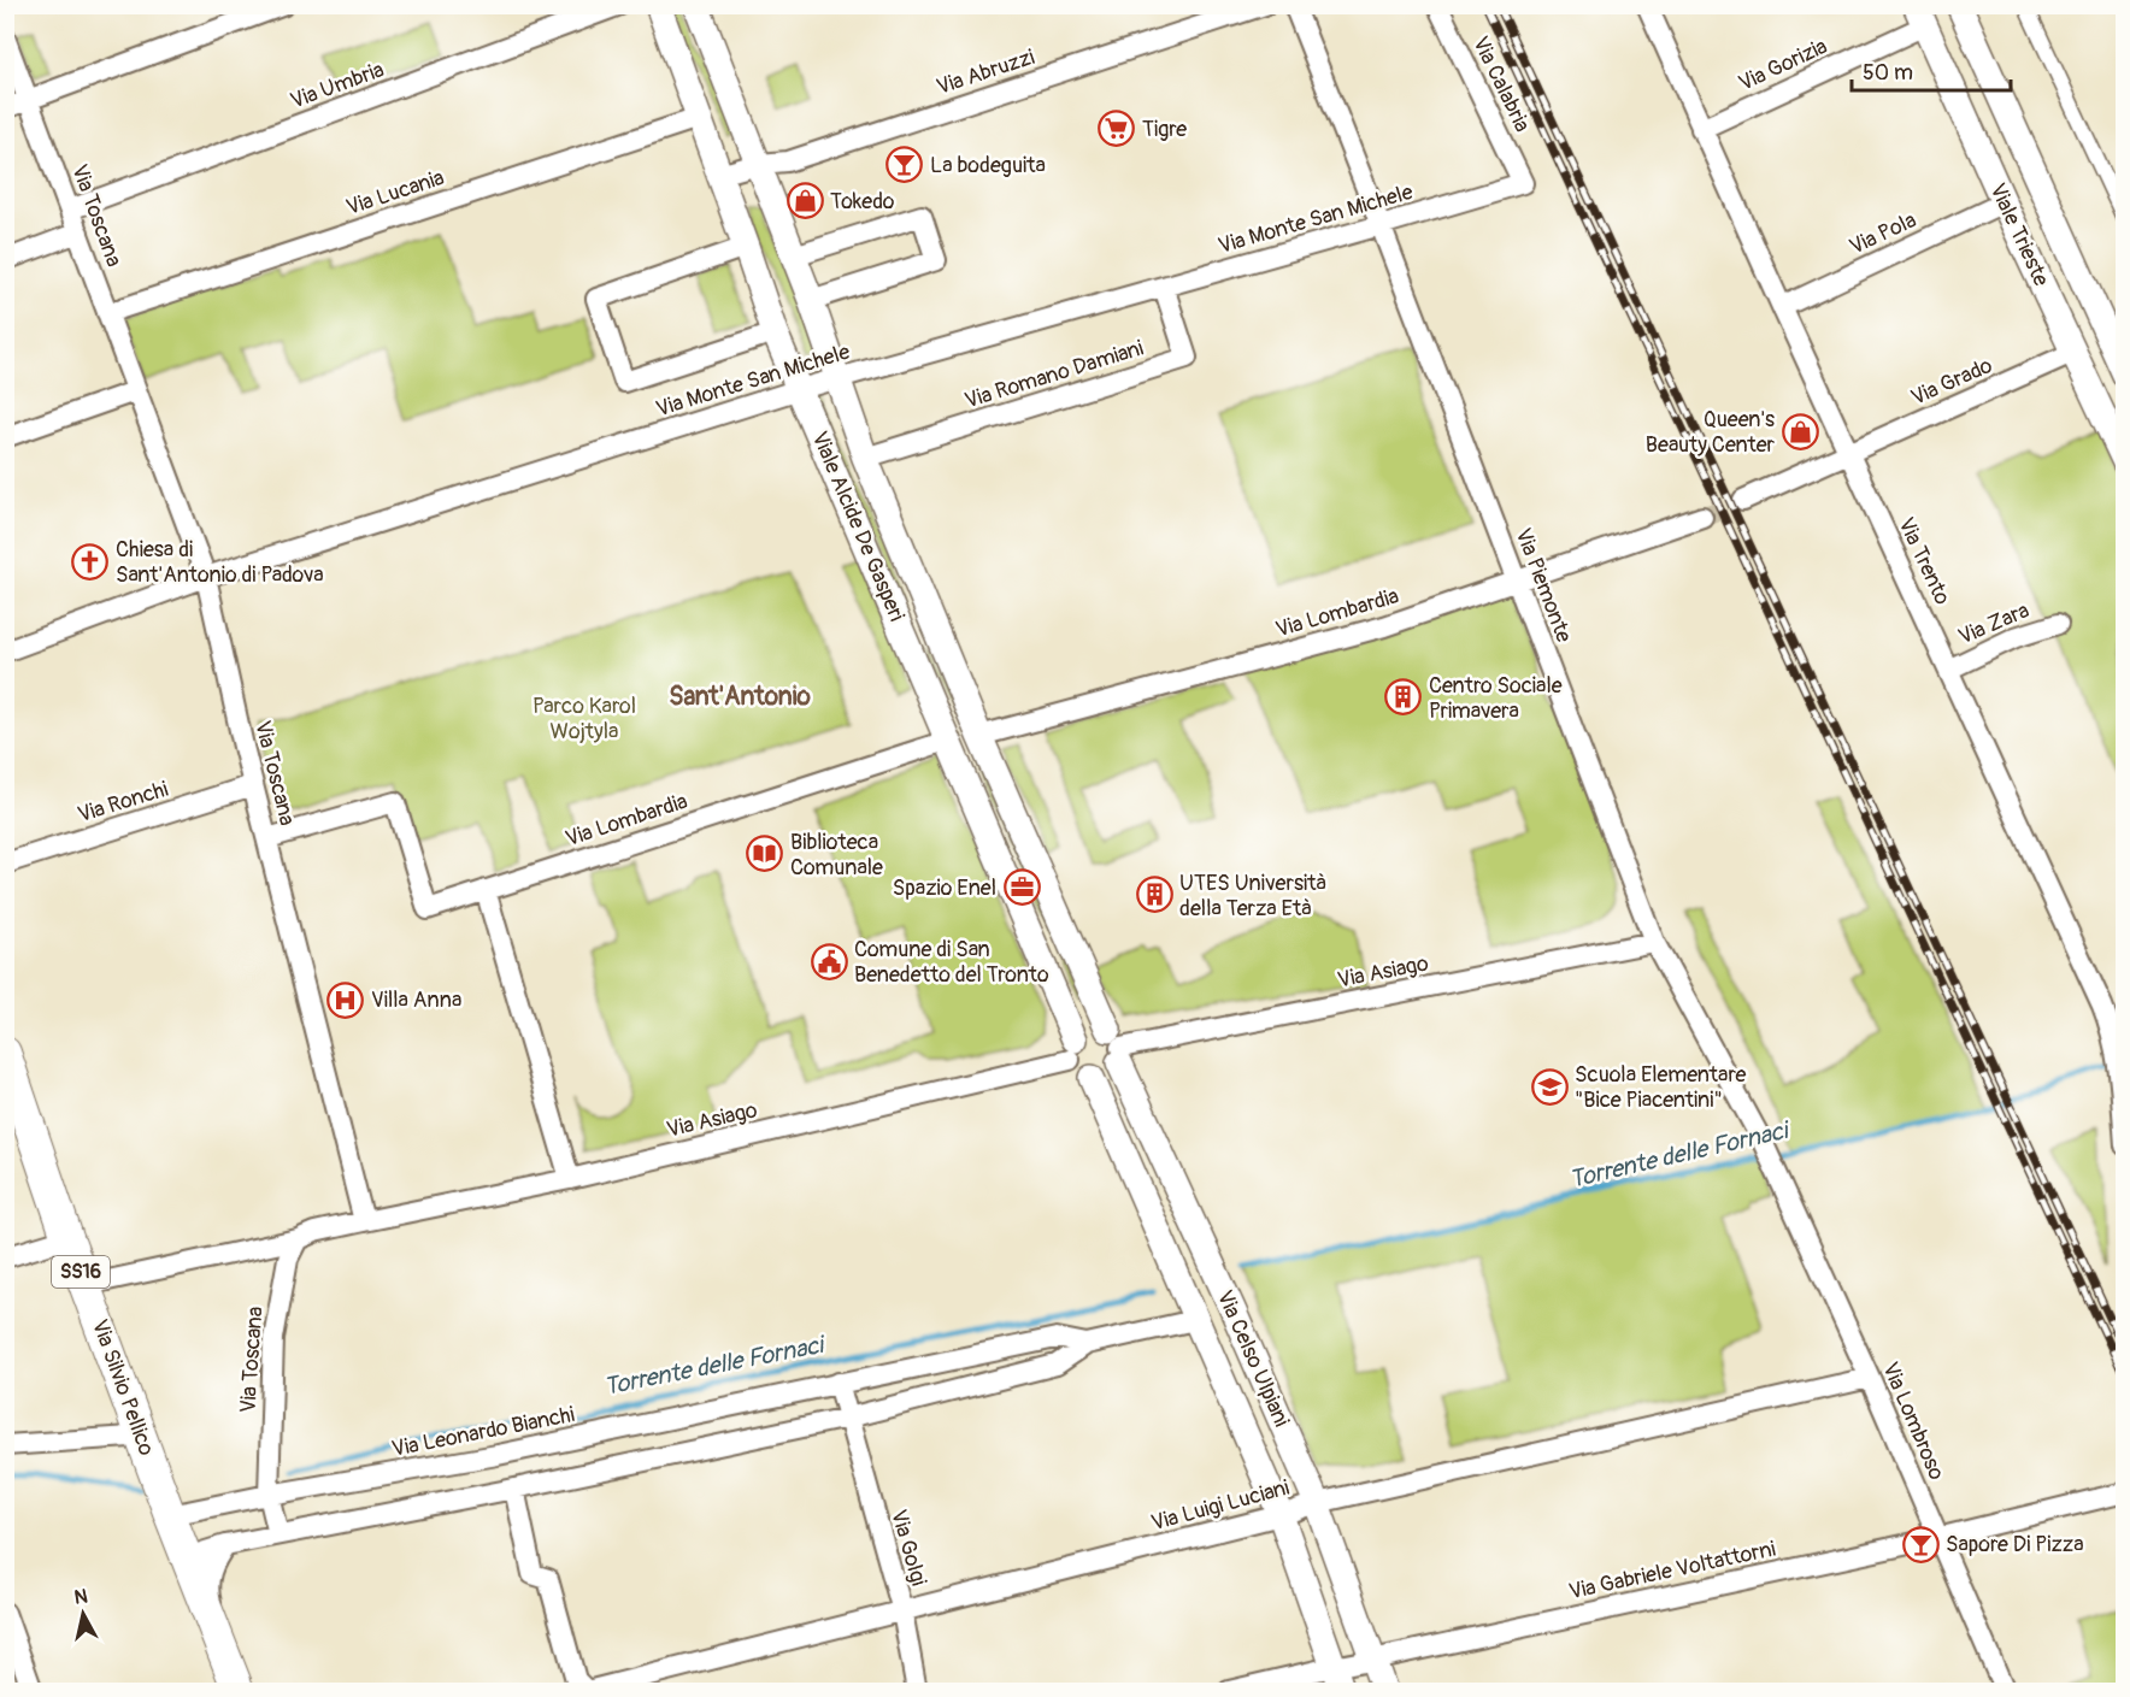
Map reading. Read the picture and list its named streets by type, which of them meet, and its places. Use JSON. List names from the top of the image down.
{
  "streets": {
    "main road": ["SS16", "Via Silvio Pellico"],
    "street": [
      "Via Gorizia",
      "Via Abruzzi",
      "Via Calabria",
      "Via Umbria",
      "Via Lucania",
      "Via Toscana",
      "Via Monte San Michele",
      "Via Pola",
      "Viale Trieste",
      "Via Romano Damiani",
      "Via Grado",
      "Viale Alcide De Gasperi",
      "Via Trento",
      "Via Piemonte",
      "Via Lombardia",
      "Via Zara",
      "Via Ronchi",
      "Via Asiago",
      "Via Celso Ulpiani",
      "Via Lombroso",
      "Via Leonardo Bianchi",
      "Via Luigi Luciani",
      "Via Golgi",
      "Via Gabriele Voltattorni"
    ]
  },
  "crossings": [
    ["Via Gorizia", "Viale Trieste"],
    ["Via Gorizia", "Via Trento"],
    ["Via Abruzzi", "Viale Alcide De Gasperi"],
    ["Via Calabria", "Via Monte San Michele"],
    ["Via Umbria", "Via Toscana"],
    ["Via Lucania", "Via Toscana"],
    ["Via Lucania", "Viale Alcide De Gasperi"],
    ["Via Toscana", "Via Monte San Michele"],
    ["Via Toscana", "Via Lombardia"],
    ["Via Toscana", "Via Ronchi"],
    ["Via Toscana", "Via Asiago"],
    ["Via Toscana", "Via Leonardo Bianchi"],
    ["Via Monte San Michele", "Via Romano Damiani"],
    ["Via Monte San Michele", "Viale Alcide De Gasperi"],
    ["Via Monte San Michele", "Via Piemonte"],
    ["Via Pola", "Viale Trieste"],
    ["Via Pola", "Via Trento"],
    ["Viale Trieste", "Via Grado"],
    ["Via Romano Damiani", "Viale Alcide De Gasperi"],
    ["Via Grado", "Via Trento"],
    ["Viale Alcide De Gasperi", "Via Lombardia"],
    ["Viale Alcide De Gasperi", "Via Asiago"],
    ["Viale Alcide De Gasperi", "Via Celso Ulpiani"],
    ["Via Trento", "Via Zara"],
    ["Via Piemonte", "Via Lombardia"],
    ["Via Piemonte", "Via Asiago"],
    ["Via Piemonte", "Via Lombroso"],
    ["Via Asiago", "Via Celso Ulpiani"],
    ["SS16", "Via Silvio Pellico"],
    ["SS16", "Via Leonardo Bianchi"],
    ["Via Celso Ulpiani", "Via Leonardo Bianchi"],
    ["Via Celso Ulpiani", "Via Luigi Luciani"],
    ["Via Celso Ulpiani", "Via Gabriele Voltattorni"],
    ["Via Silvio Pellico", "Via Leonardo Bianchi"],
    ["Via Lombroso", "Via Luigi Luciani"],
    ["Via Lombroso", "Via Gabriele Voltattorni"],
    ["Via Leonardo Bianchi", "Via Golgi"],
    ["Via Luigi Luciani", "Via Golgi"]
  ],
  "districts": ["Sant'Antonio"],
  "water": ["Torrente delle Fornaci"],
  "parks": ["Parco Karol Wojtyla"],
  "places": {
    "supermarket": ["Tigre"],
    "bar": ["La bodeguita", "Sapore Di Pizza"],
    "shop": ["Tokedo", "Queen's Beauty Center"],
    "church": ["Chiesa di Sant'Antonio di Padova"],
    "building": ["Centro Sociale Primavera", "UTES Università della Terza Età"],
    "library": ["Biblioteca Comunale"],
    "office": ["Spazio Enel"],
    "public building": ["Comune di San Benedetto del Tronto"],
    "hospital": ["Villa Anna"],
    "school or university": ["Scuola Elementare \"Bice Piacentini\""]
  },
  "scale_bar": "50 m",
  "north": "top"
}
